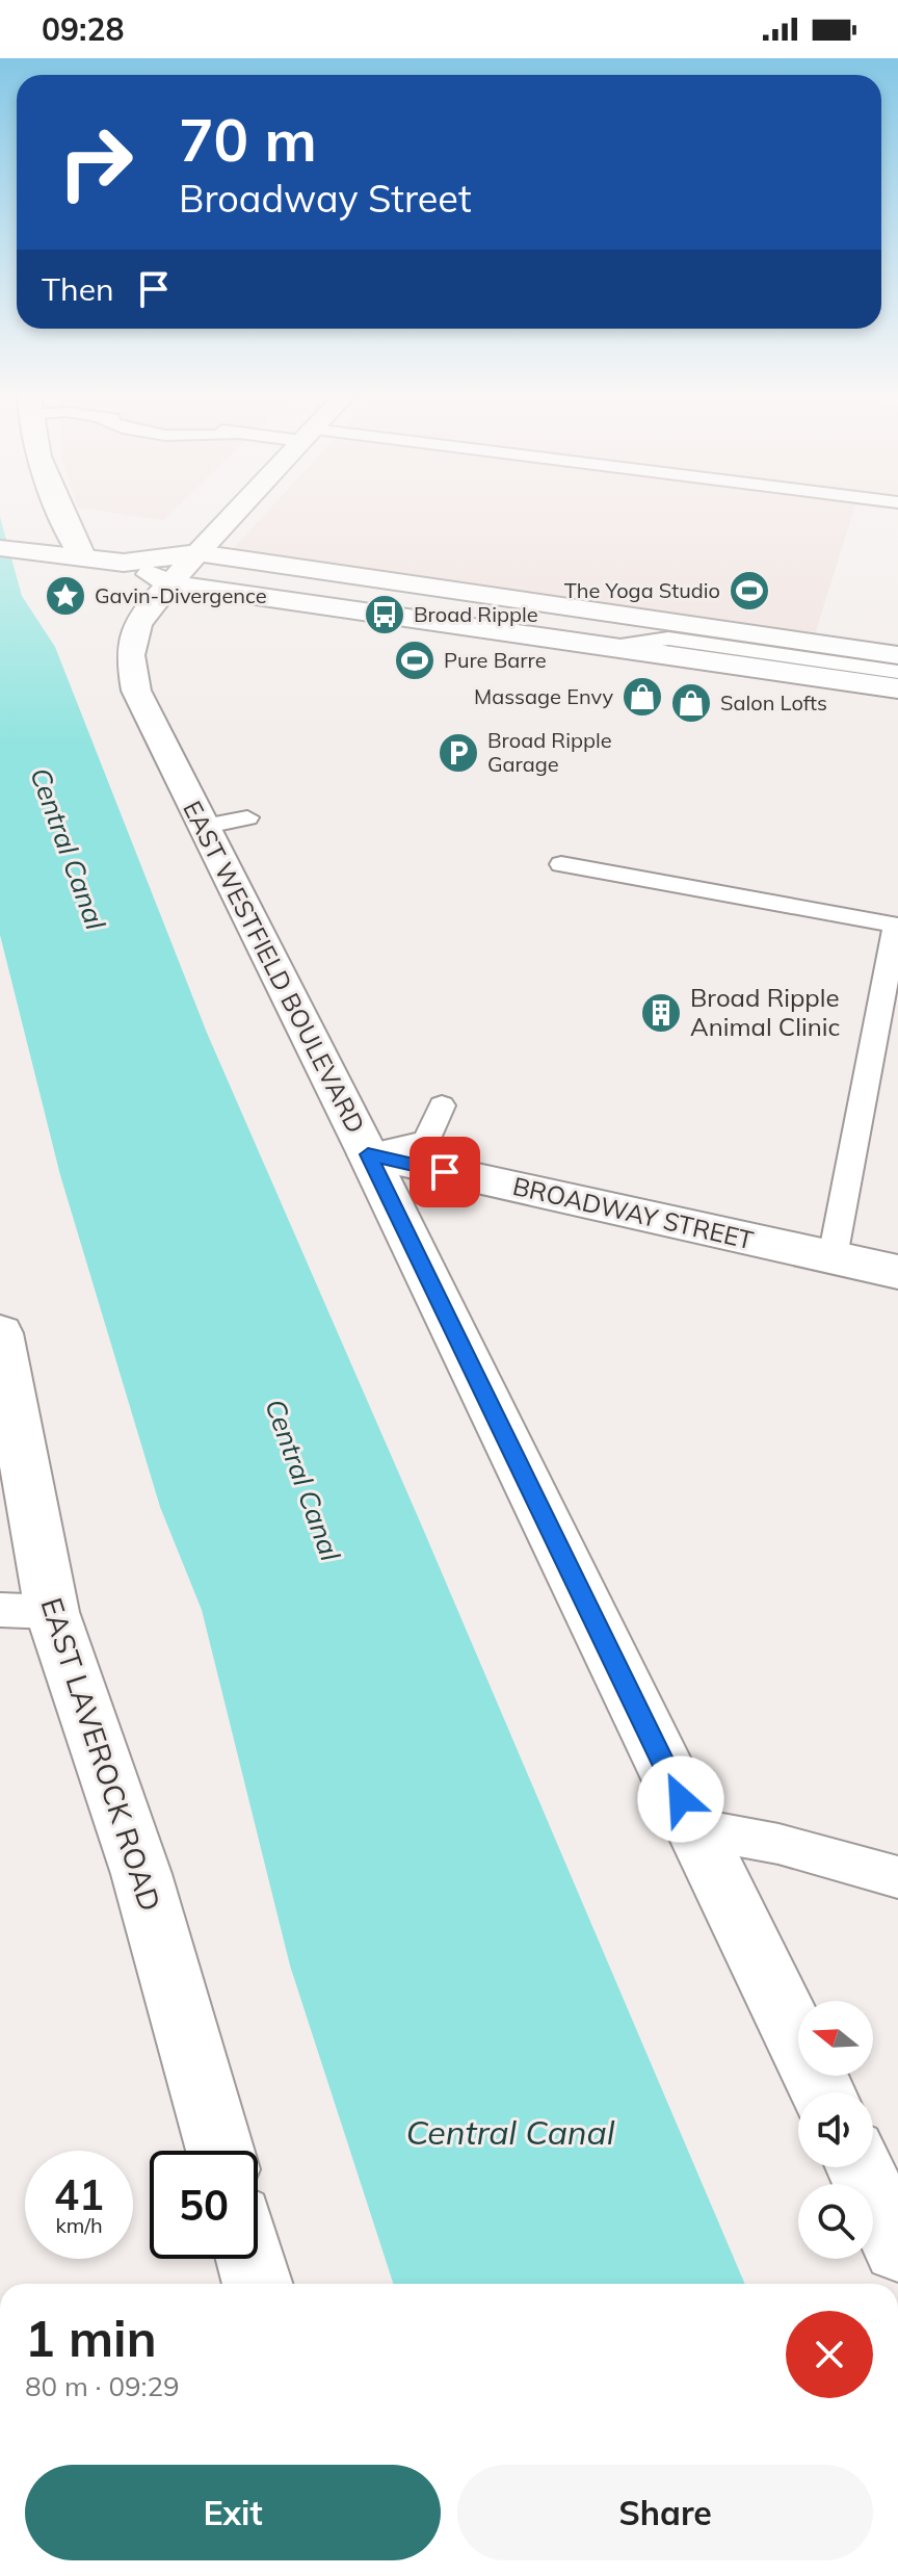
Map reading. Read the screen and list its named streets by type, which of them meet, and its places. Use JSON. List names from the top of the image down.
{
  "streets": {
    "main road": ["EAST WESTFIELD BOULEVARD", "BROADWAY STREET", "EAST LAVEROCK ROAD"]
  },
  "crossings": [
    ["EAST WESTFIELD BOULEVARD", "BROADWAY STREET"]
  ],
  "water": ["Central Canal"],
  "places": {
    "sports": ["The Yoga Studio", "Pure Barre"],
    "place": ["Gavin-Divergence"],
    "bus stop": ["Broad Ripple"],
    "shop": ["Massage Envy", "Salon Lofts"],
    "parking": ["Broad Ripple Garage"],
    "building": ["Broad Ripple Animal Clinic"]
  },
  "north": "left",
  "page": {
    "status": "09:28",
    "turn": ["70 m", "Broadway Street"],
    "then": "Then",
    "speed": "41 km/h",
    "limit": "50",
    "heading": ["1 min", "80 m · 09:29"],
    "buttons": ["Exit", "Share"]
  }
}
